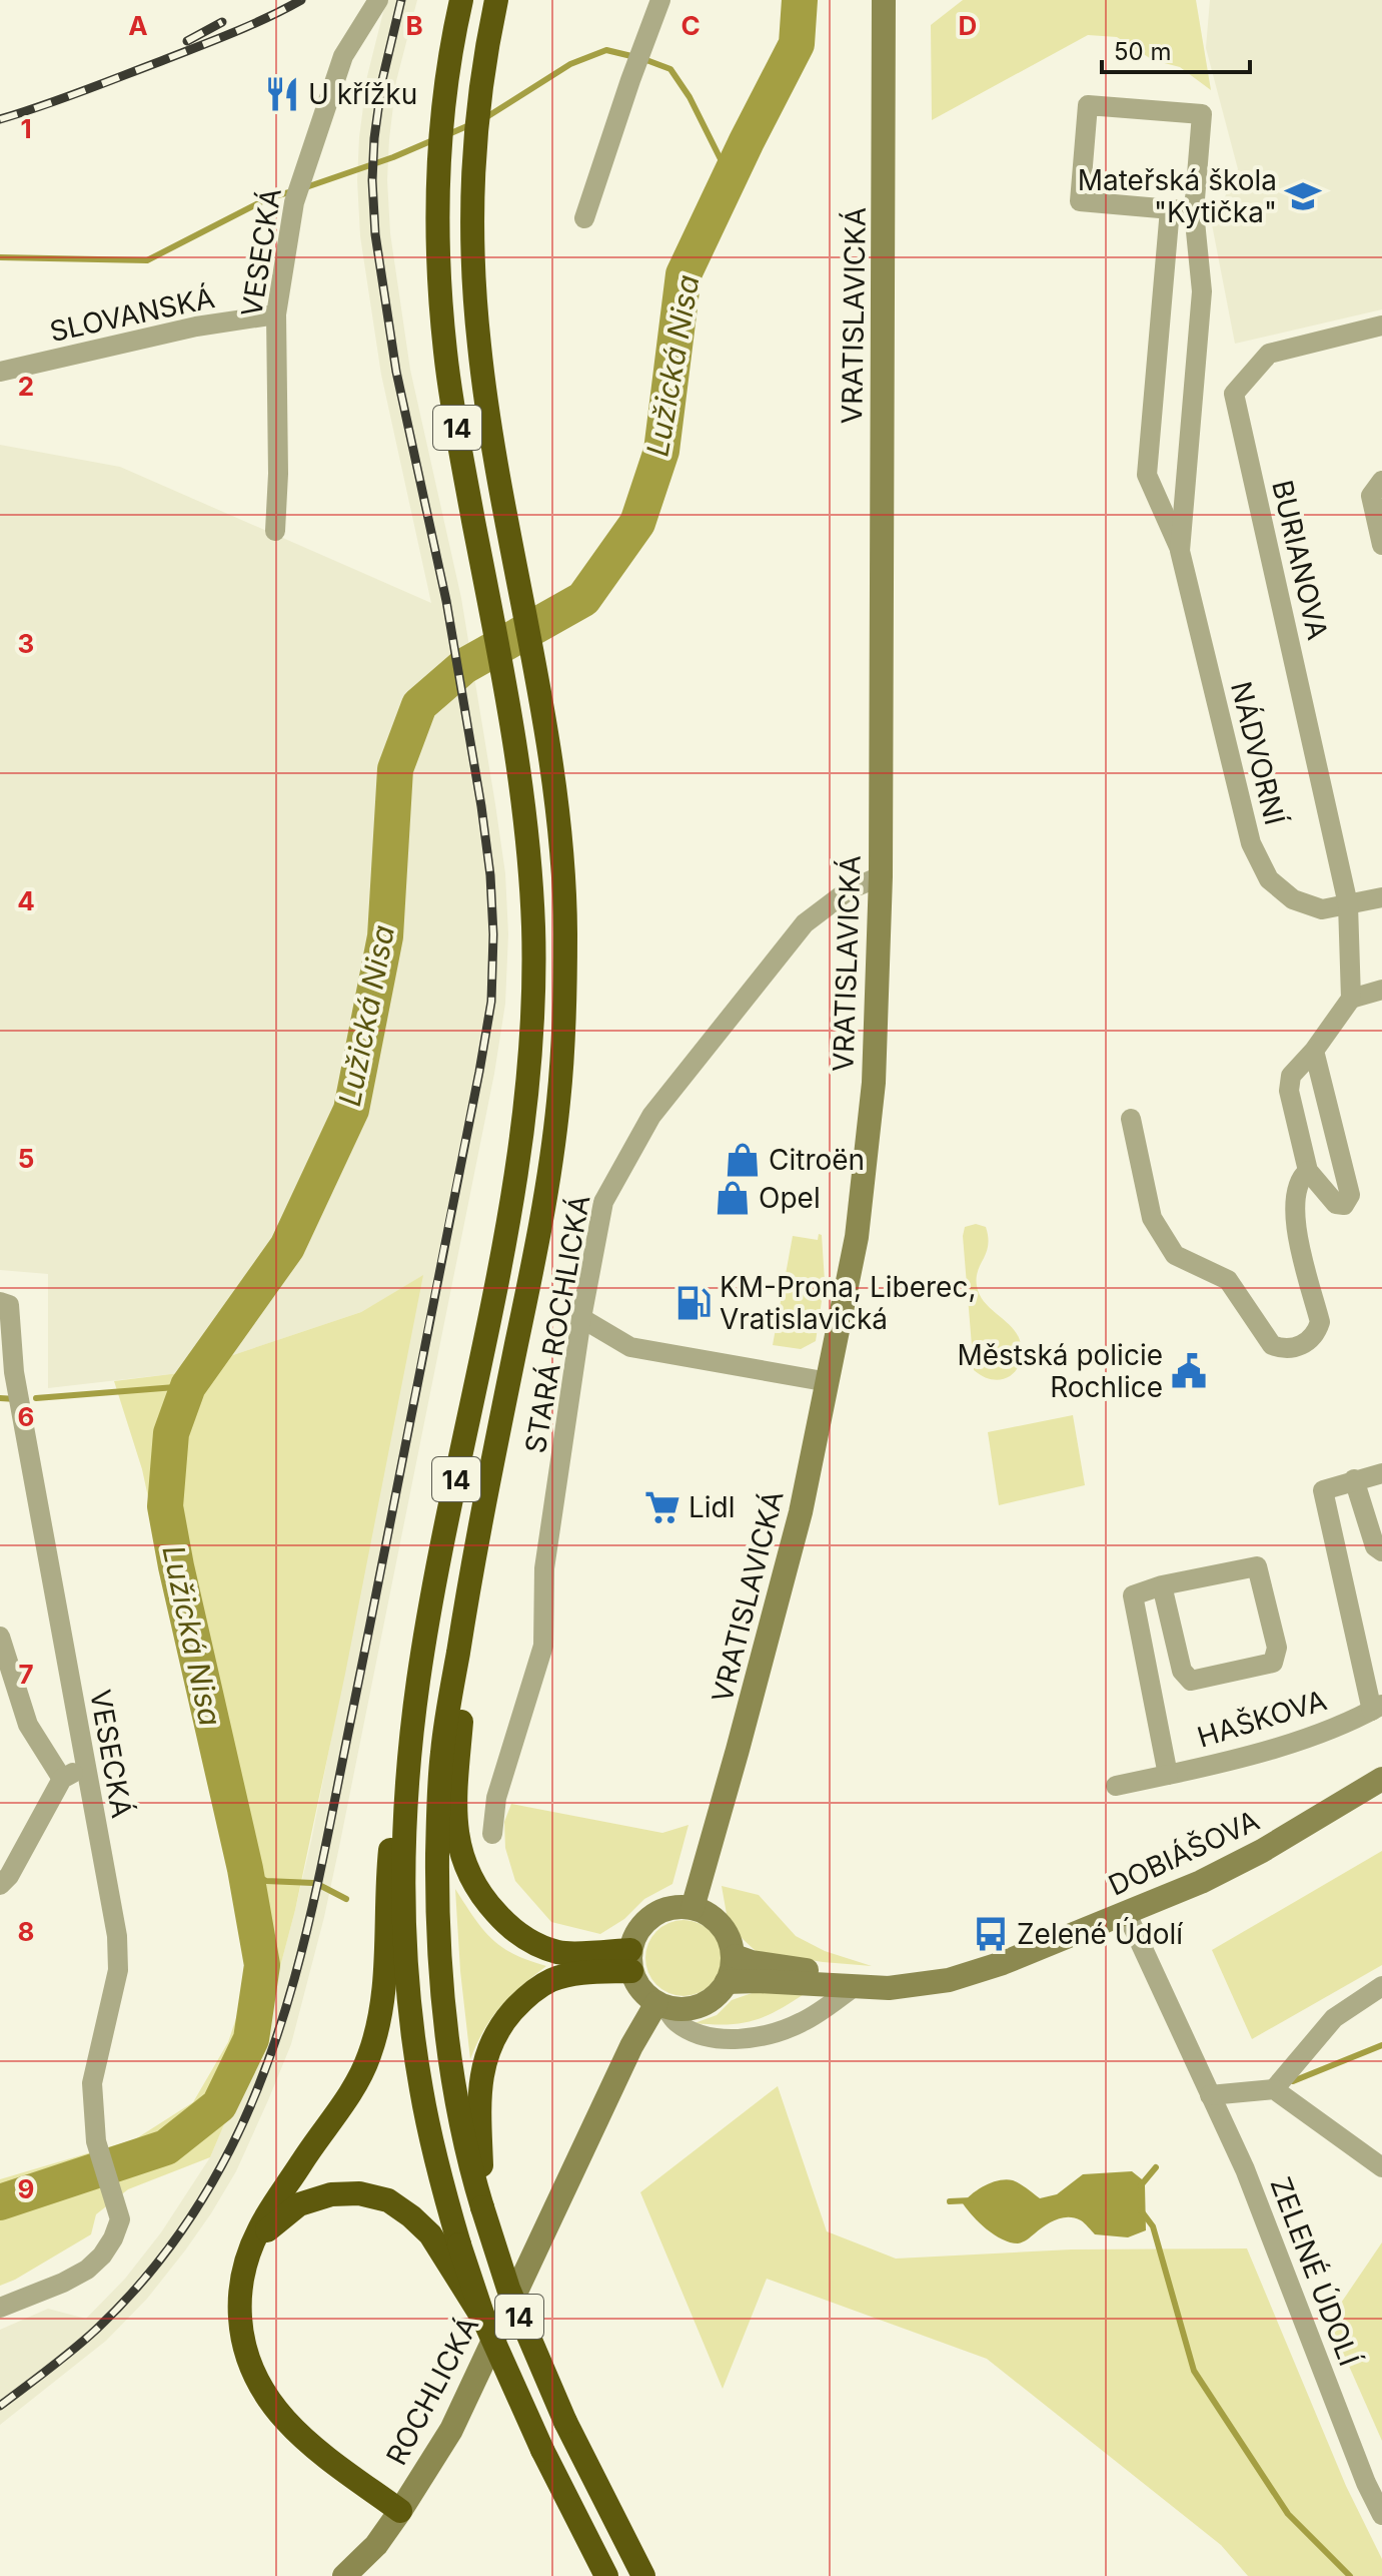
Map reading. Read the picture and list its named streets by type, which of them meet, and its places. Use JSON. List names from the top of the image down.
{
  "streets": {
    "highway": ["14"],
    "street": [
      "VESECKÁ",
      "SLOVANSKÁ",
      "VRATISLAVICKÁ",
      "BURIANOVA",
      "NÁDVORNÍ",
      "STARÁ ROCHLICKÁ",
      "HAŠKOVA",
      "DOBIÁŠOVA",
      "ZELENÉ ÚDOLÍ",
      "ROCHLICKÁ"
    ]
  },
  "crossings": [
    ["VESECKÁ", "SLOVANSKÁ"],
    ["VRATISLAVICKÁ", "STARÁ ROCHLICKÁ"],
    ["VRATISLAVICKÁ", "DOBIÁŠOVA"],
    ["VRATISLAVICKÁ", "ROCHLICKÁ"],
    ["BURIANOVA", "NÁDVORNÍ"],
    ["DOBIÁŠOVA", "ZELENÉ ÚDOLÍ"],
    ["DOBIÁŠOVA", "ROCHLICKÁ"]
  ],
  "water": ["Lužická Nisa"],
  "places": {
    "restaurant": ["U křížku"],
    "school or university": ["Mateřská škola \"Kytička\""],
    "shop": ["Citroën", "Opel"],
    "fuel station": ["KM-Prona, Liberec, Vratislavická"],
    "public building": ["Městská policie Rochlice"],
    "supermarket": ["Lidl"],
    "bus stop": ["Zelené Údolí"]
  },
  "scale_bar": "50 m",
  "grid": {
    "columns": [
      "A",
      "B",
      "C",
      "D"
    ],
    "rows": [
      "1",
      "2",
      "3",
      "4",
      "5",
      "6",
      "7",
      "8",
      "9"
    ]
  }
}
